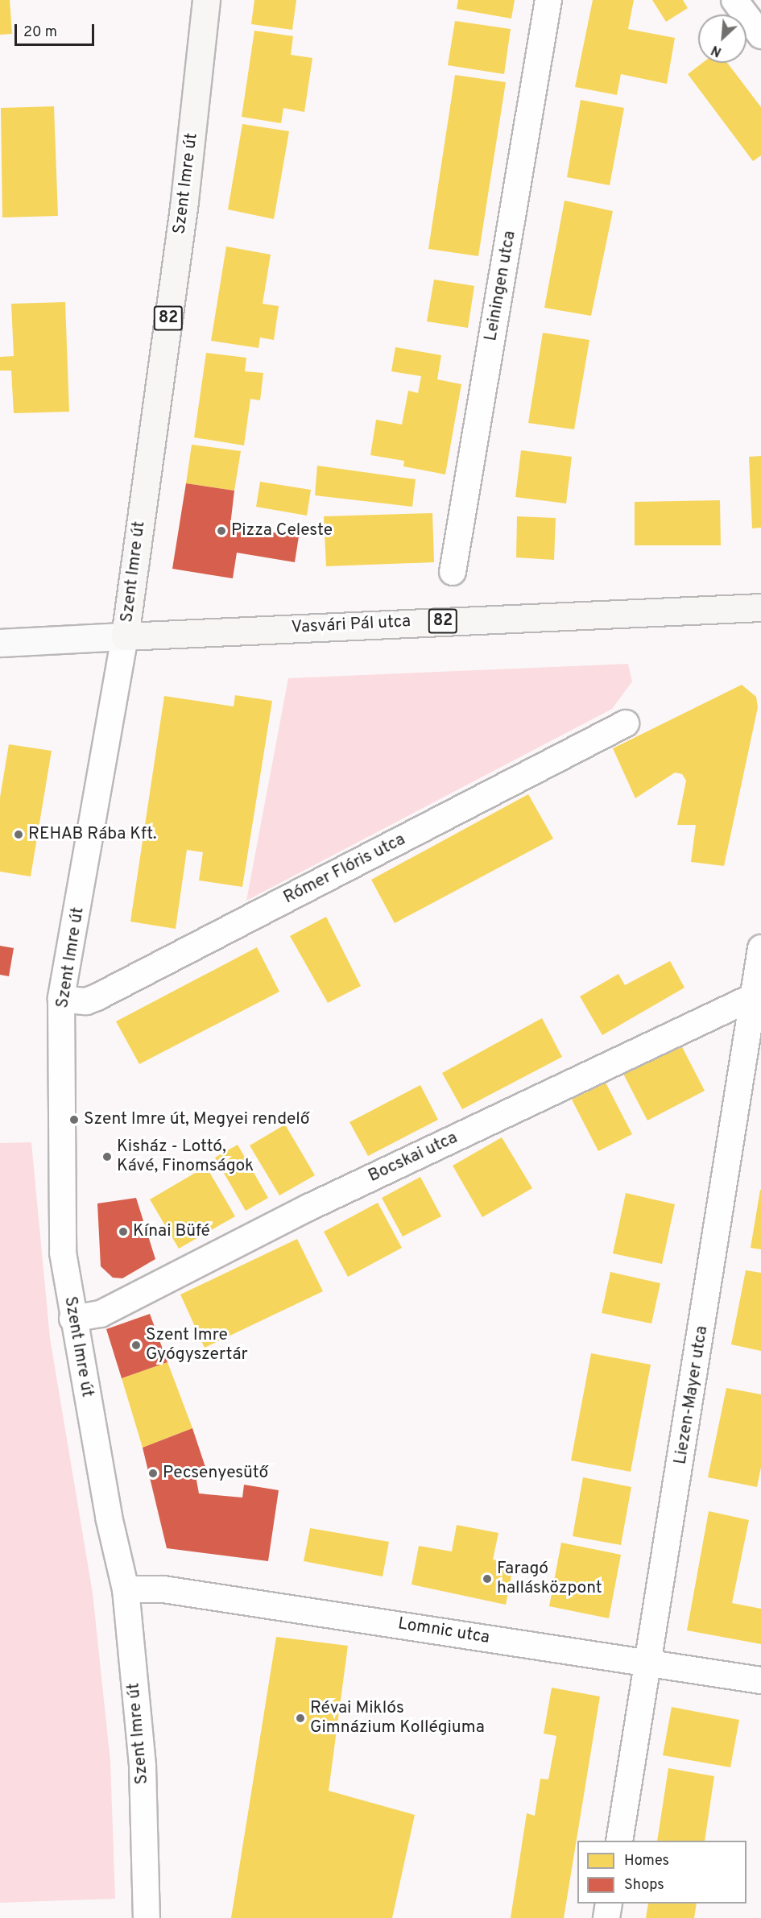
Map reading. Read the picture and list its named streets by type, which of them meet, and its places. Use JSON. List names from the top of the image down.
{
  "streets": {
    "main road": ["Szent Imre út", "82", "Vasvári Pál utca"],
    "street": [
      "Leiningen utca",
      "Rómer Flóris utca",
      "Bocskai utca",
      "Liezen-Mayer utca",
      "Lomnic utca"
    ]
  },
  "crossings": [
    ["Szent Imre út", "Vasvári Pál utca"],
    ["Szent Imre út", "Rómer Flóris utca"],
    ["Szent Imre út", "Bocskai utca"],
    ["Szent Imre út", "Lomnic utca"],
    ["Bocskai utca", "Liezen-Mayer utca"],
    ["Liezen-Mayer utca", "Lomnic utca"]
  ],
  "places": [
    "Pizza Celeste",
    "REHAB Rába Kft.",
    "Szent Imre út, Megyei rendelő",
    "Kisház - Lottó, Kávé, Finomságok",
    "Kínai Büfé",
    "Szent Imre Gyógyszertár",
    "Pecsenyesütő",
    "Faragó hallásközpont",
    "Révai Miklós Gimnázium Kollégiuma"
  ],
  "legend": ["Homes", "Shops"],
  "scale_bar": "20 m",
  "north": "bottom left"
}
